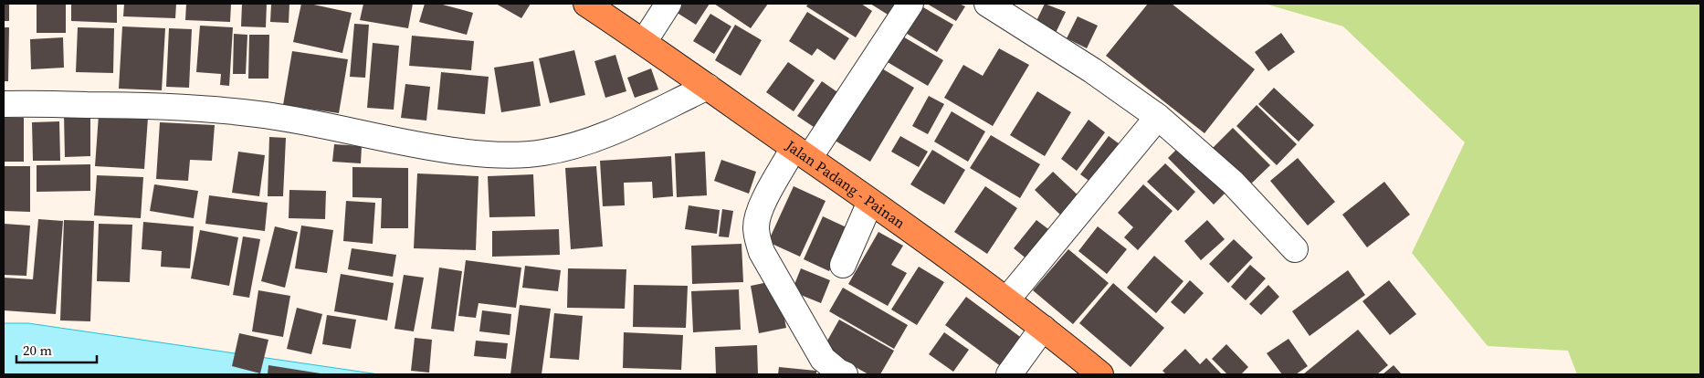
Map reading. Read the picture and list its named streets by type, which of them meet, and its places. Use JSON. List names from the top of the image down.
{
  "streets": {
    "highway": ["Jalan Padang - Painan"]
  },
  "scale_bar": "20 m"
}
